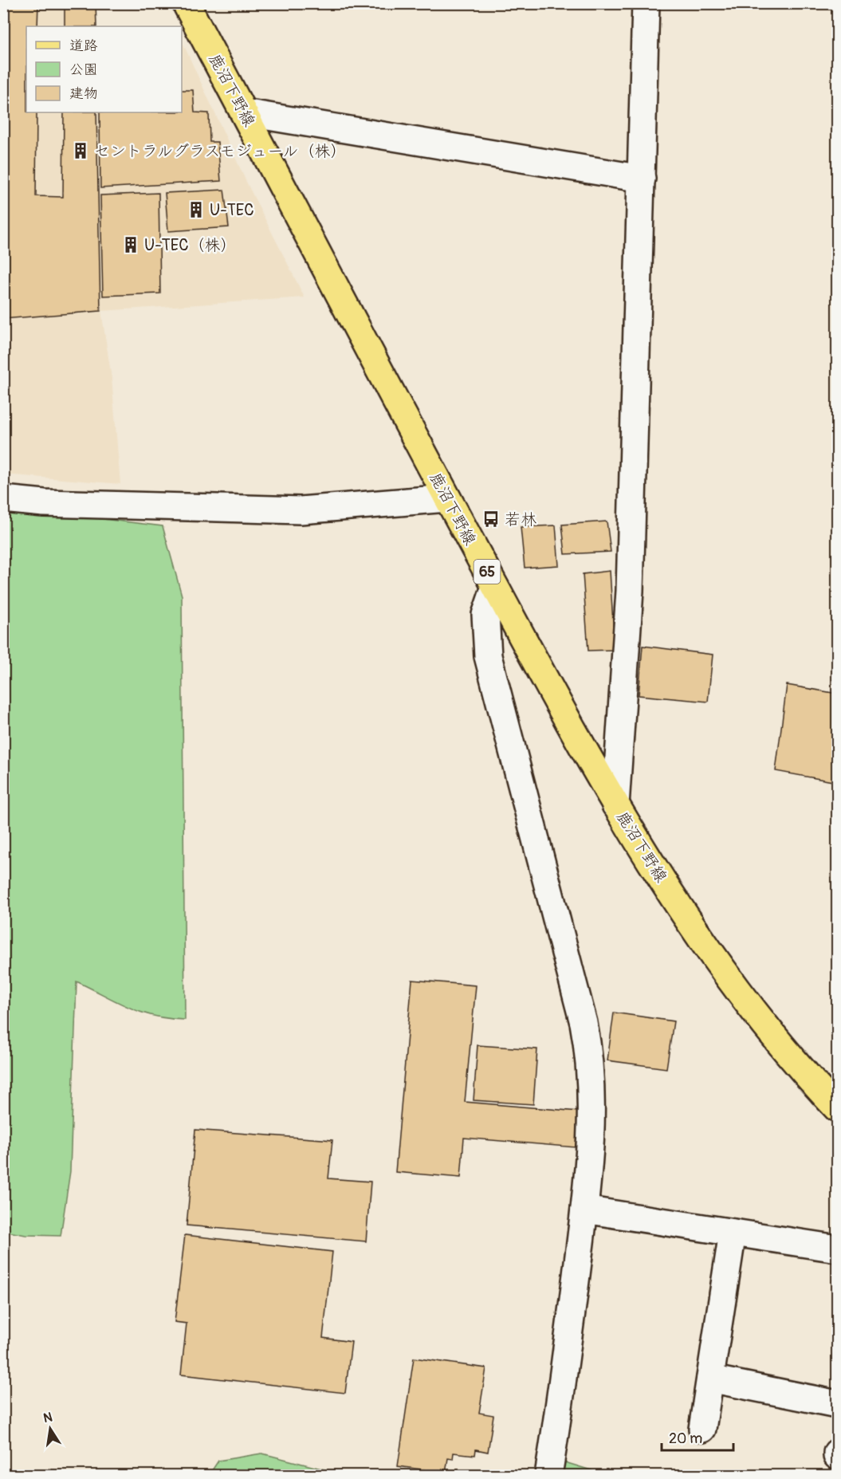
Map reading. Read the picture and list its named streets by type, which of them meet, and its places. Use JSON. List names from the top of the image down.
{
  "streets": {
    "main road": ["鹿沼下野線", "65"]
  },
  "places": {
    "building": ["セントラルグラスモジュール（株）", "U-TEC", "U-TEC（株）"],
    "bus stop": ["若林"]
  },
  "legend": ["道路", "公園", "建物"],
  "scale_bar": "20 m",
  "north": "top"
}
